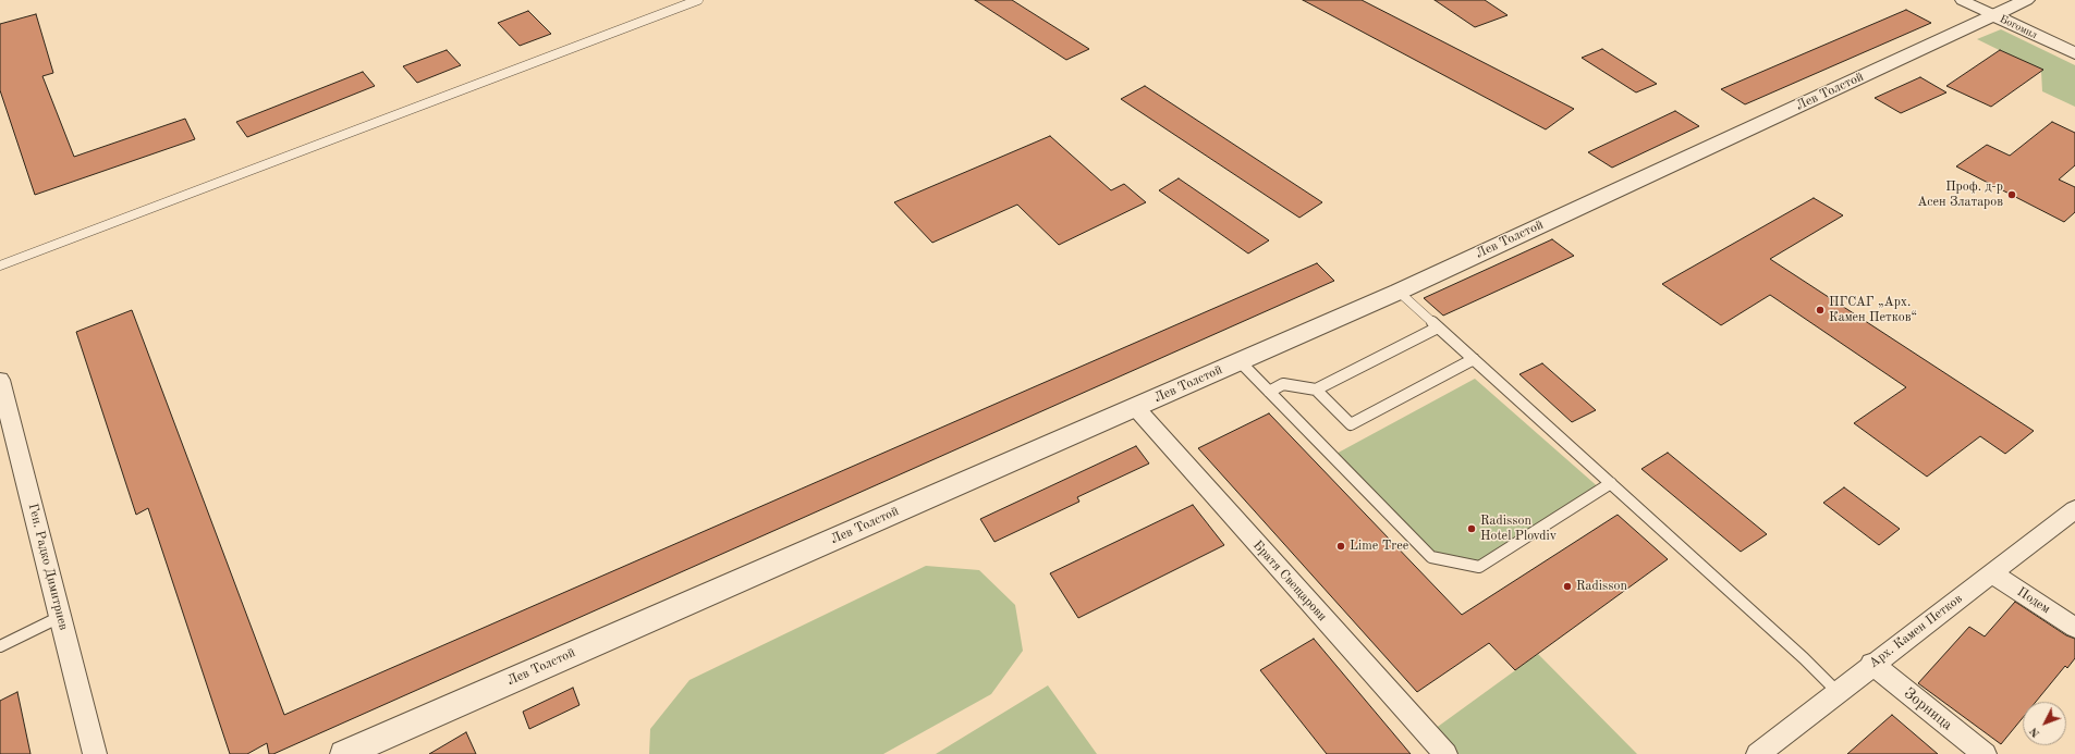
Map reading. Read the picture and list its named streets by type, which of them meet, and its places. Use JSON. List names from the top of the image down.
{
  "streets": {
    "street": [
      "Богомил",
      "Лев Толстой",
      "Ген. Радко Димитриев",
      "Братя Свещарови",
      "Подем",
      "Арх. Камен Петков",
      "Зорница"
    ]
  },
  "crossings": [
    ["Богомил", "Лев Толстой"],
    ["Лев Толстой", "Братя Свещарови"],
    ["Подем", "Арх. Камен Петков"],
    ["Арх. Камен Петков", "Зорница"]
  ],
  "places": [
    "Проф. д-р Асен Златаров",
    "ПГСАГ „Арх. Камен Петков“",
    "Radisson Hotel Plovdiv",
    "Lime Tree",
    "Radisson"
  ],
  "north": "bottom left"
}
